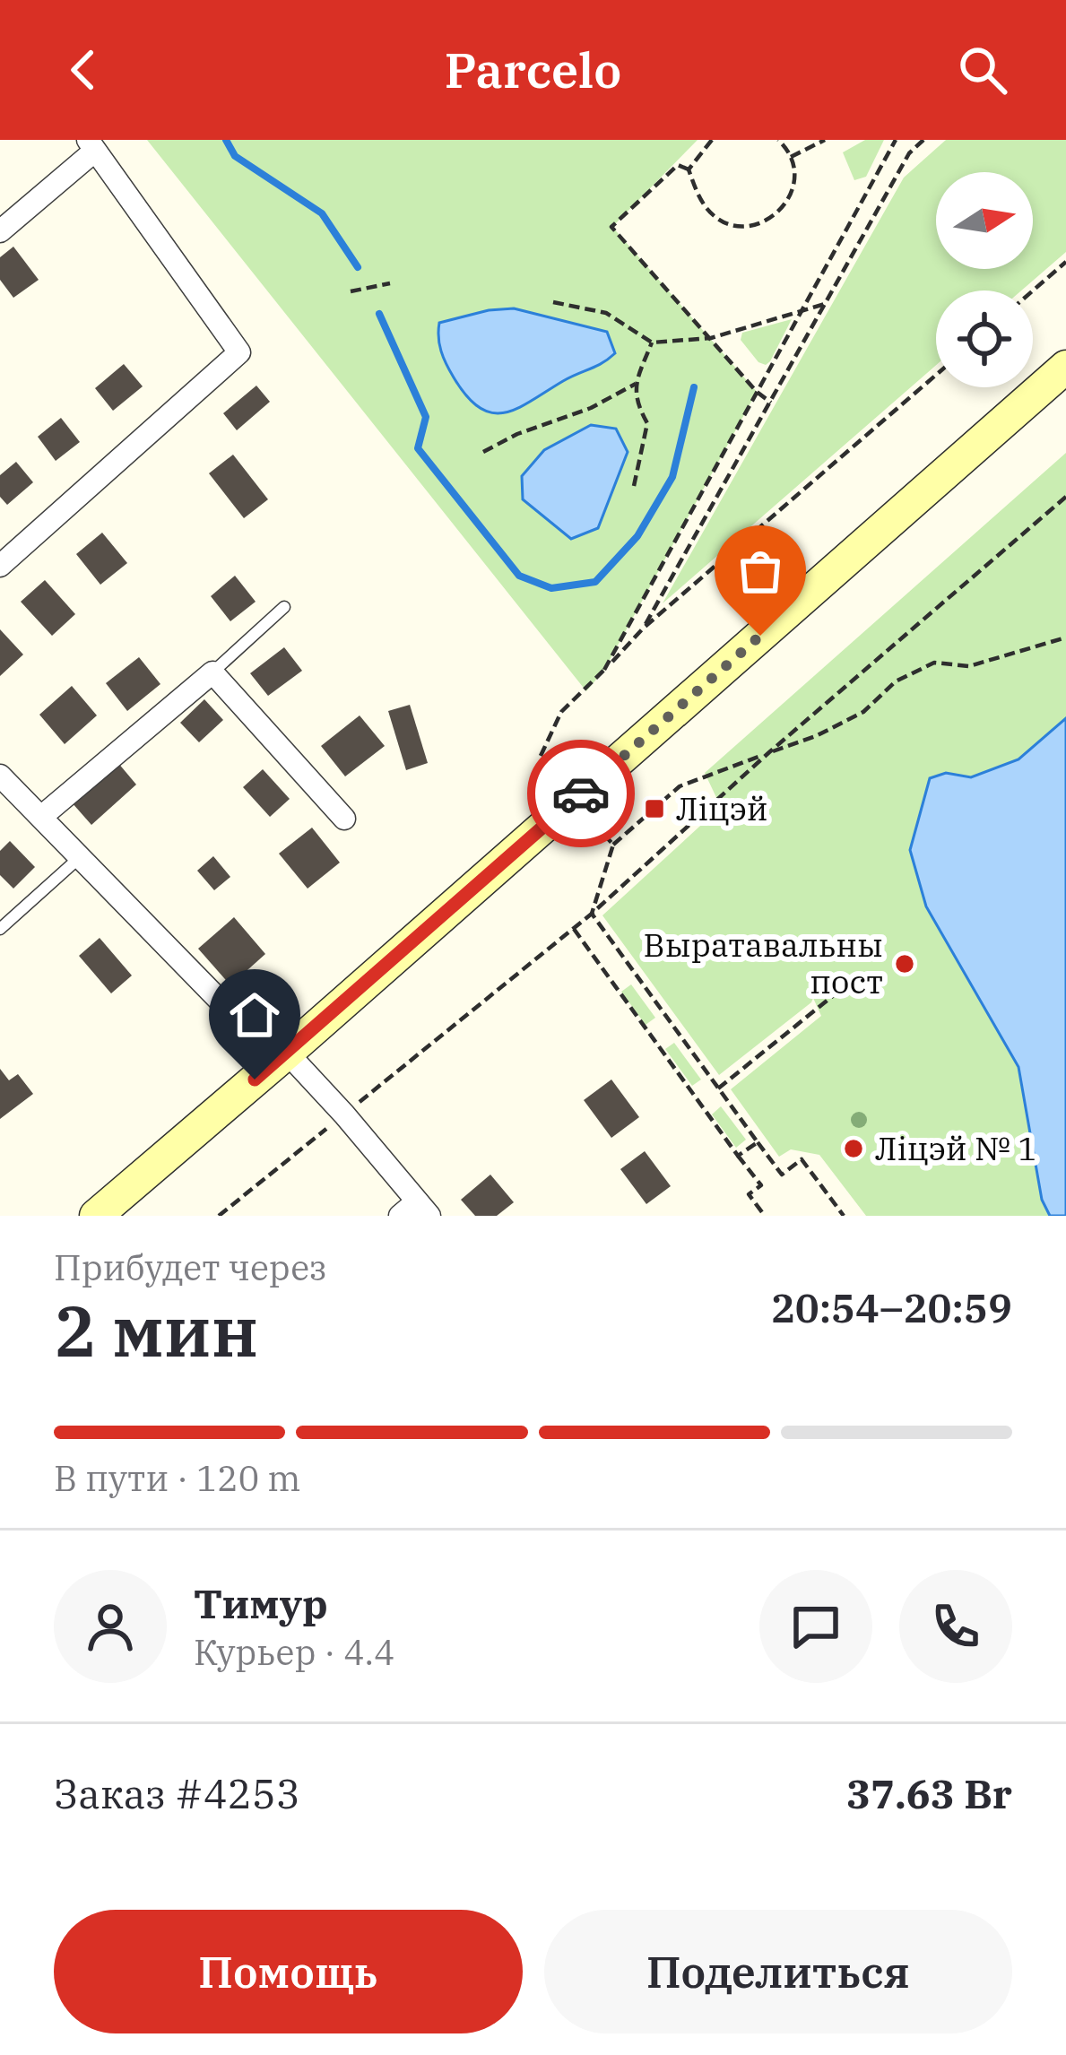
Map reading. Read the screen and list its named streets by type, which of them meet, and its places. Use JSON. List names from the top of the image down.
{
  "places": {
    "transit": ["Ліцэй"],
    "other": ["Выратавальны пост", "Ліцэй № 1"]
  },
  "north": "right",
  "page": {
    "header": "Parcelo",
    "heading": ["2 мин", "Прибудет через", "20:54–20:59"],
    "panel": [
      "Тимур",
      "Курьер · 4.4",
      "Заказ #4253",
      "37.63 Br"
    ],
    "bar": "В пути · 120 m",
    "buttons": ["Помощь", "Поделиться"]
  }
}
